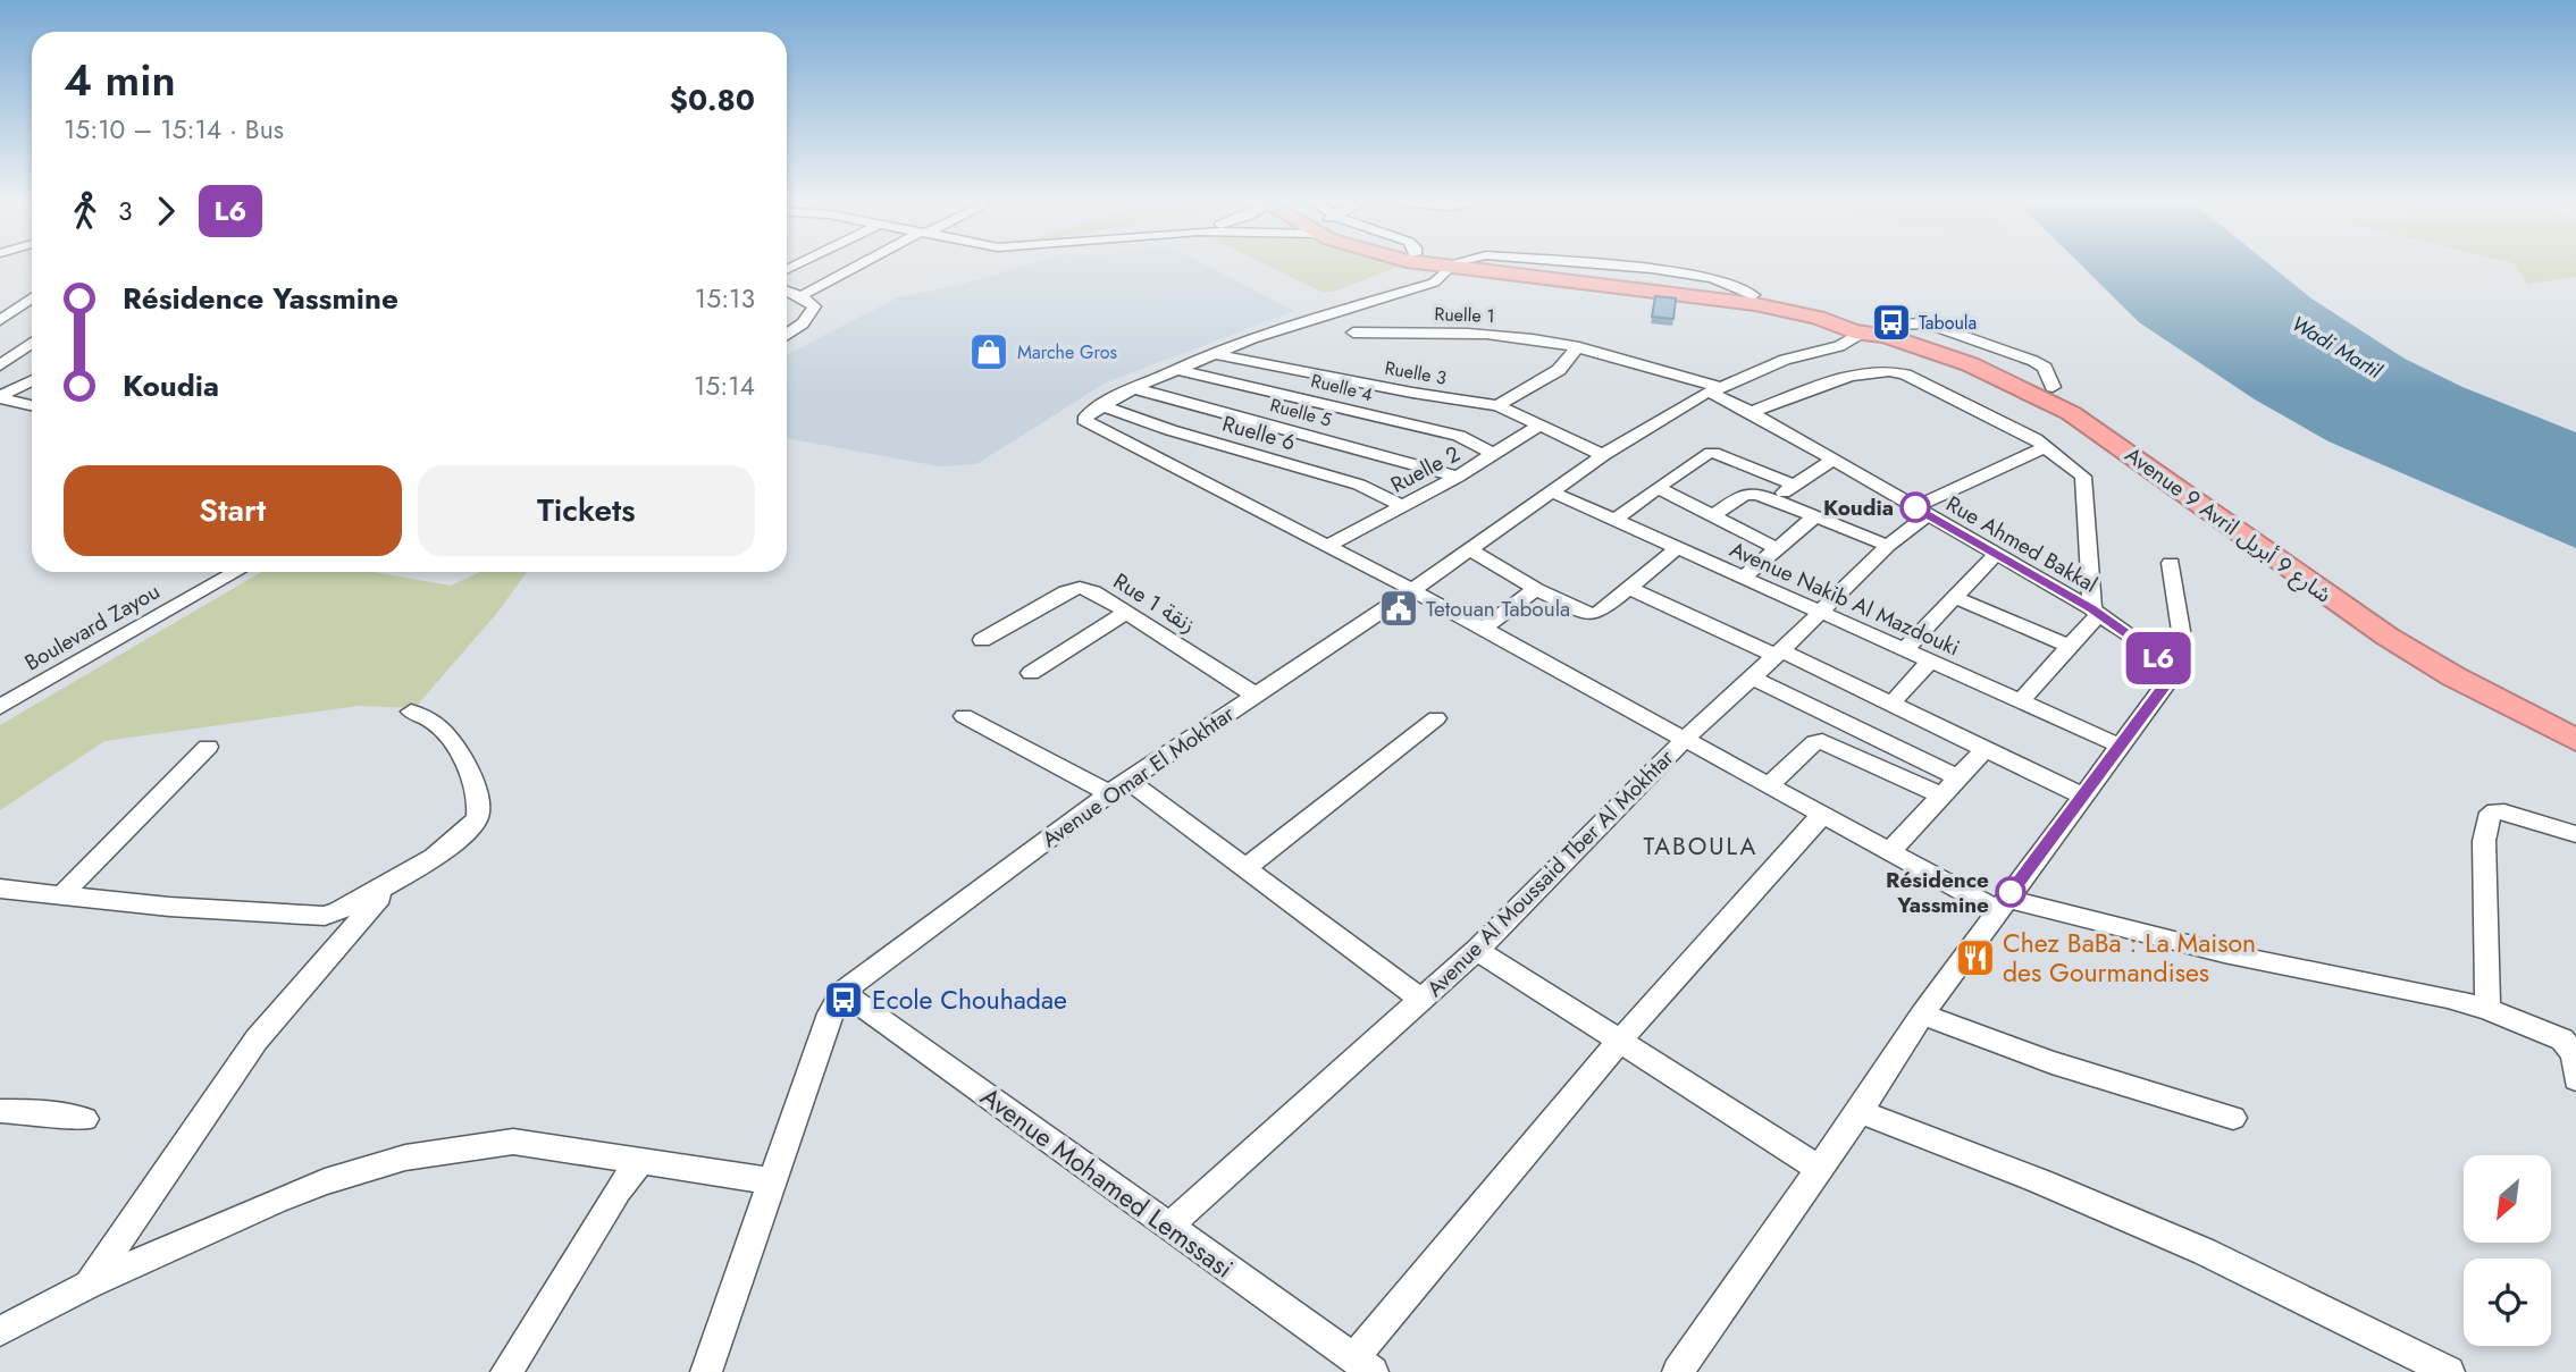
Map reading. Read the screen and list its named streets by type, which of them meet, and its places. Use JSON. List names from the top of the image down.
{
  "streets": {
    "highway": ["Avenue 9 Avril شارع 9 أبريل"],
    "street": [
      "Ruelle 1",
      "Ruelle 3",
      "Ruelle 4",
      "Ruelle 5",
      "Ruelle 6",
      "Ruelle 2",
      "Rue Ahmed Bakkal",
      "Avenue Nakib Al Mazdouki",
      "Rue 1 زنقة",
      "Boulevard Zayou",
      "Avenue Omar El Mokhtar",
      "Avenue Al Moussaid Tber Al Mokhtar",
      "Avenue Mohamed Lemssasi"
    ]
  },
  "crossings": [
    ["Ruelle 1", "Rue Ahmed Bakkal"],
    ["Ruelle 1", "Avenue Omar El Mokhtar"],
    ["Ruelle 3", "Ruelle 2"],
    ["Ruelle 3", "Avenue Omar El Mokhtar"],
    ["Ruelle 4", "Ruelle 2"],
    ["Ruelle 5", "Ruelle 2"],
    ["Ruelle 6", "Ruelle 2"],
    ["Avenue 9 Avril شارع 9 أبريل", "Avenue Omar El Mokhtar"],
    ["Rue Ahmed Bakkal", "Avenue Omar El Mokhtar"],
    ["Rue Ahmed Bakkal", "Avenue Al Moussaid Tber Al Mokhtar"],
    ["Avenue Nakib Al Mazdouki", "Avenue Omar El Mokhtar"],
    ["Avenue Nakib Al Mazdouki", "Avenue Al Moussaid Tber Al Mokhtar"],
    ["Rue 1 زنقة", "Avenue Omar El Mokhtar"],
    ["Avenue Omar El Mokhtar", "Avenue Mohamed Lemssasi"],
    ["Avenue Al Moussaid Tber Al Mokhtar", "Avenue Mohamed Lemssasi"]
  ],
  "districts": ["TABOULA"],
  "water": ["Wadi Martil"],
  "places": {
    "bus stop": ["Taboula", "Ecole Chouhadae"],
    "shop": ["Marche Gros"],
    "other": ["Koudia", "Résidence Yassmine"],
    "public building": ["Tetouan Taboula"],
    "restaurant": ["Chez BaBa : La Maison des Gourmandises"]
  },
  "lines": ["bus line L6"],
  "north": "bottom left",
  "page": {
    "on_map": "L6",
    "heading": ["4 min", "15:10 – 15:14 · Bus", "$0.80"],
    "legs": ["3", "L6"],
    "list": [
      {
        "name": "Résidence Yassmine",
        "value": "15:13"
      },
      {
        "name": "Koudia",
        "value": "15:14"
      }
    ],
    "buttons": ["Start", "Tickets"]
  }
}
